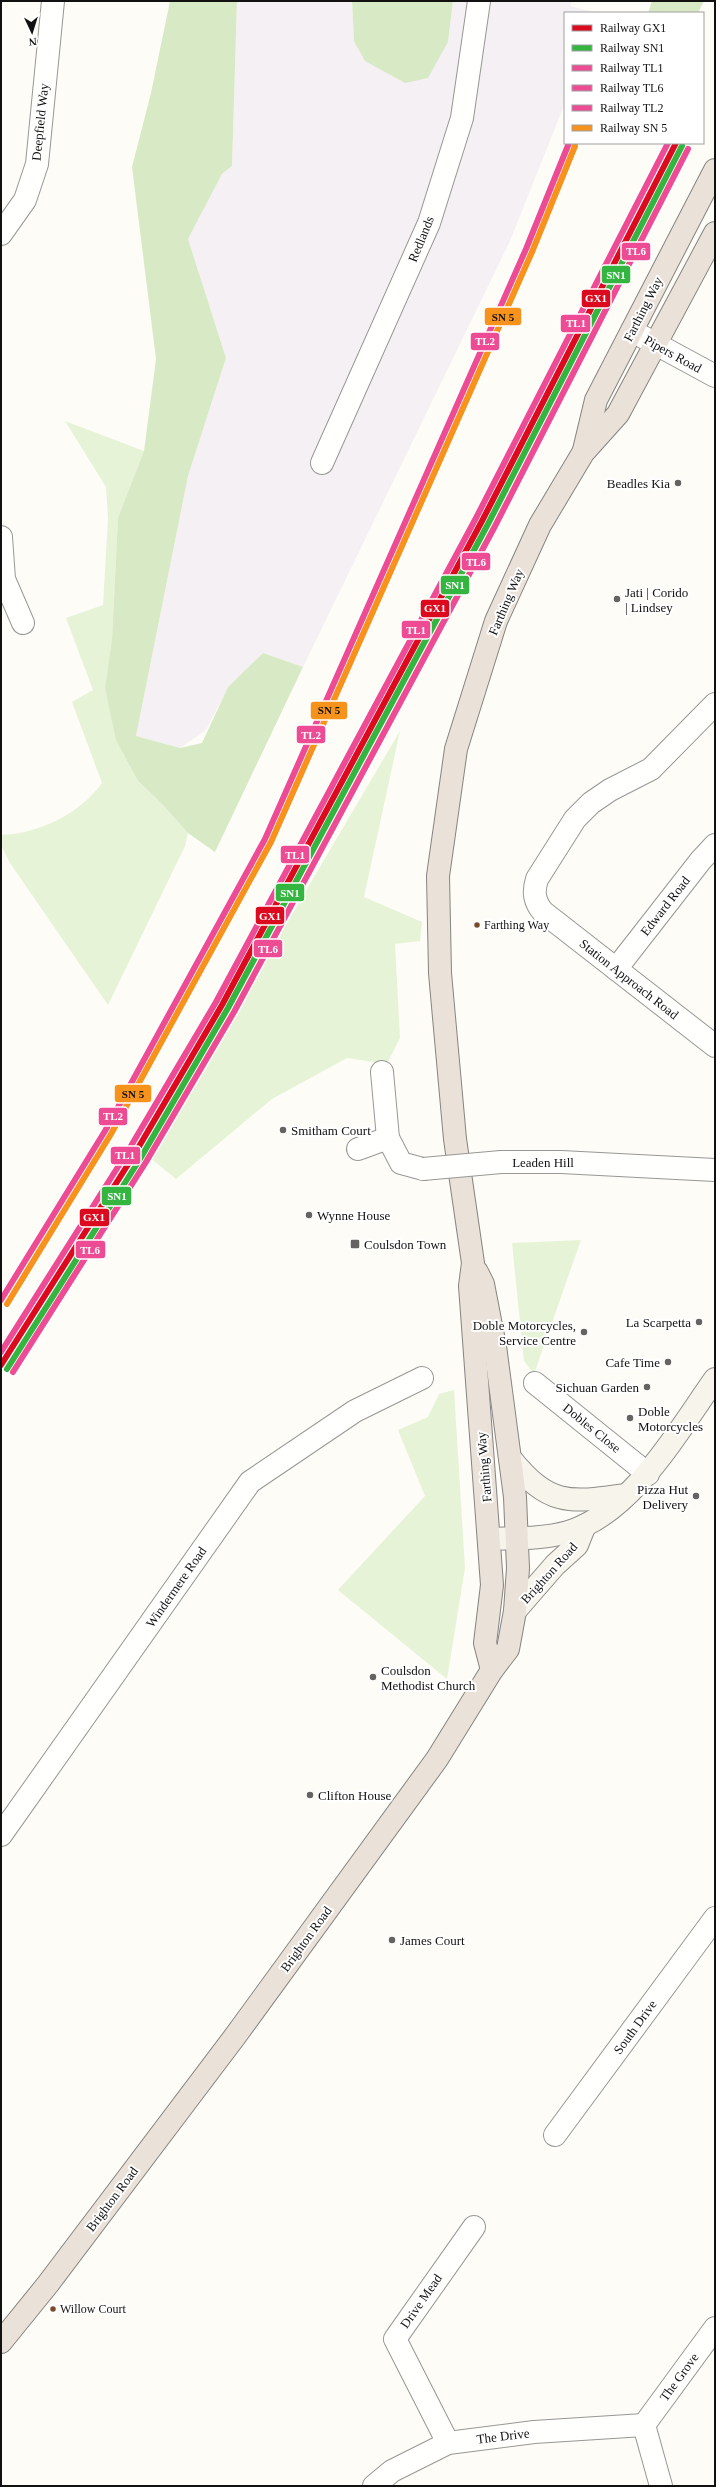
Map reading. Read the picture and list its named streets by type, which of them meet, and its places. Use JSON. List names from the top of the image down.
{
  "streets": {
    "highway": ["Farthing Way", "Brighton Road"],
    "street": [
      "Deepfield Way",
      "Redlands",
      "Pipers Road",
      "Edward Road",
      "Station Approach Road",
      "Leaden Hill",
      "Dobles Close",
      "Windermere Road",
      "South Drive",
      "Drive Mead",
      "The Grove",
      "The Drive"
    ]
  },
  "crossings": [
    ["Farthing Way", "Pipers Road"],
    ["Farthing Way", "Brighton Road"],
    ["Edward Road", "Station Approach Road"],
    ["Dobles Close", "Brighton Road"],
    ["Drive Mead", "The Drive"],
    ["The Grove", "The Drive"]
  ],
  "places": {
    "other": [
      "Beadles Kia",
      "Jati | Corido | Lindsey",
      "Farthing Way",
      "Smitham Court",
      "Wynne House",
      "La Scarpetta",
      "Doble Motorcycles, Service Centre",
      "Cafe Time",
      "Sichuan Garden",
      "Doble Motorcycles",
      "Pizza Hut Delivery",
      "Coulsdon Methodist Church",
      "Clifton House",
      "James Court",
      "Willow Court"
    ],
    "transit": ["Coulsdon Town"]
  },
  "lines": [
    "rail line GX1",
    "rail line TL1",
    "rail line TL2",
    "rail line SN1",
    "rail line TL6"
  ],
  "legend": [
    "Railway GX1",
    "Railway SN1",
    "Railway TL1",
    "Railway TL6",
    "Railway TL2",
    "Railway SN 5"
  ],
  "north": "bottom"
}
